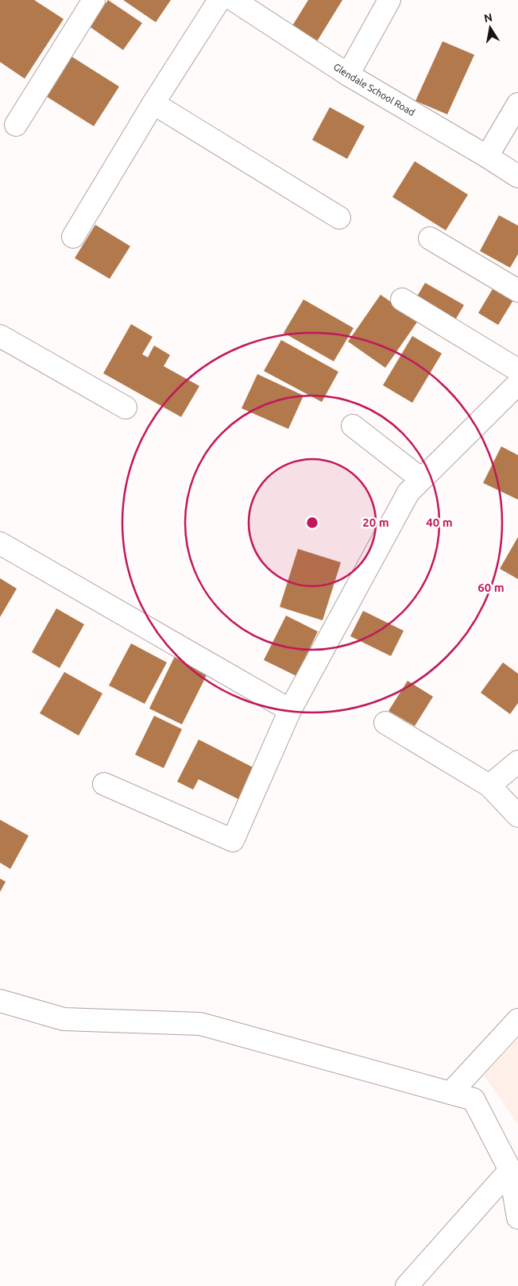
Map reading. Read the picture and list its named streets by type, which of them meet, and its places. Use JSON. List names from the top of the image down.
{
  "streets": {
    "street": ["Glendale School Road"]
  },
  "north": "top",
  "rings": ["20 m", "40 m", "60 m"]
}
